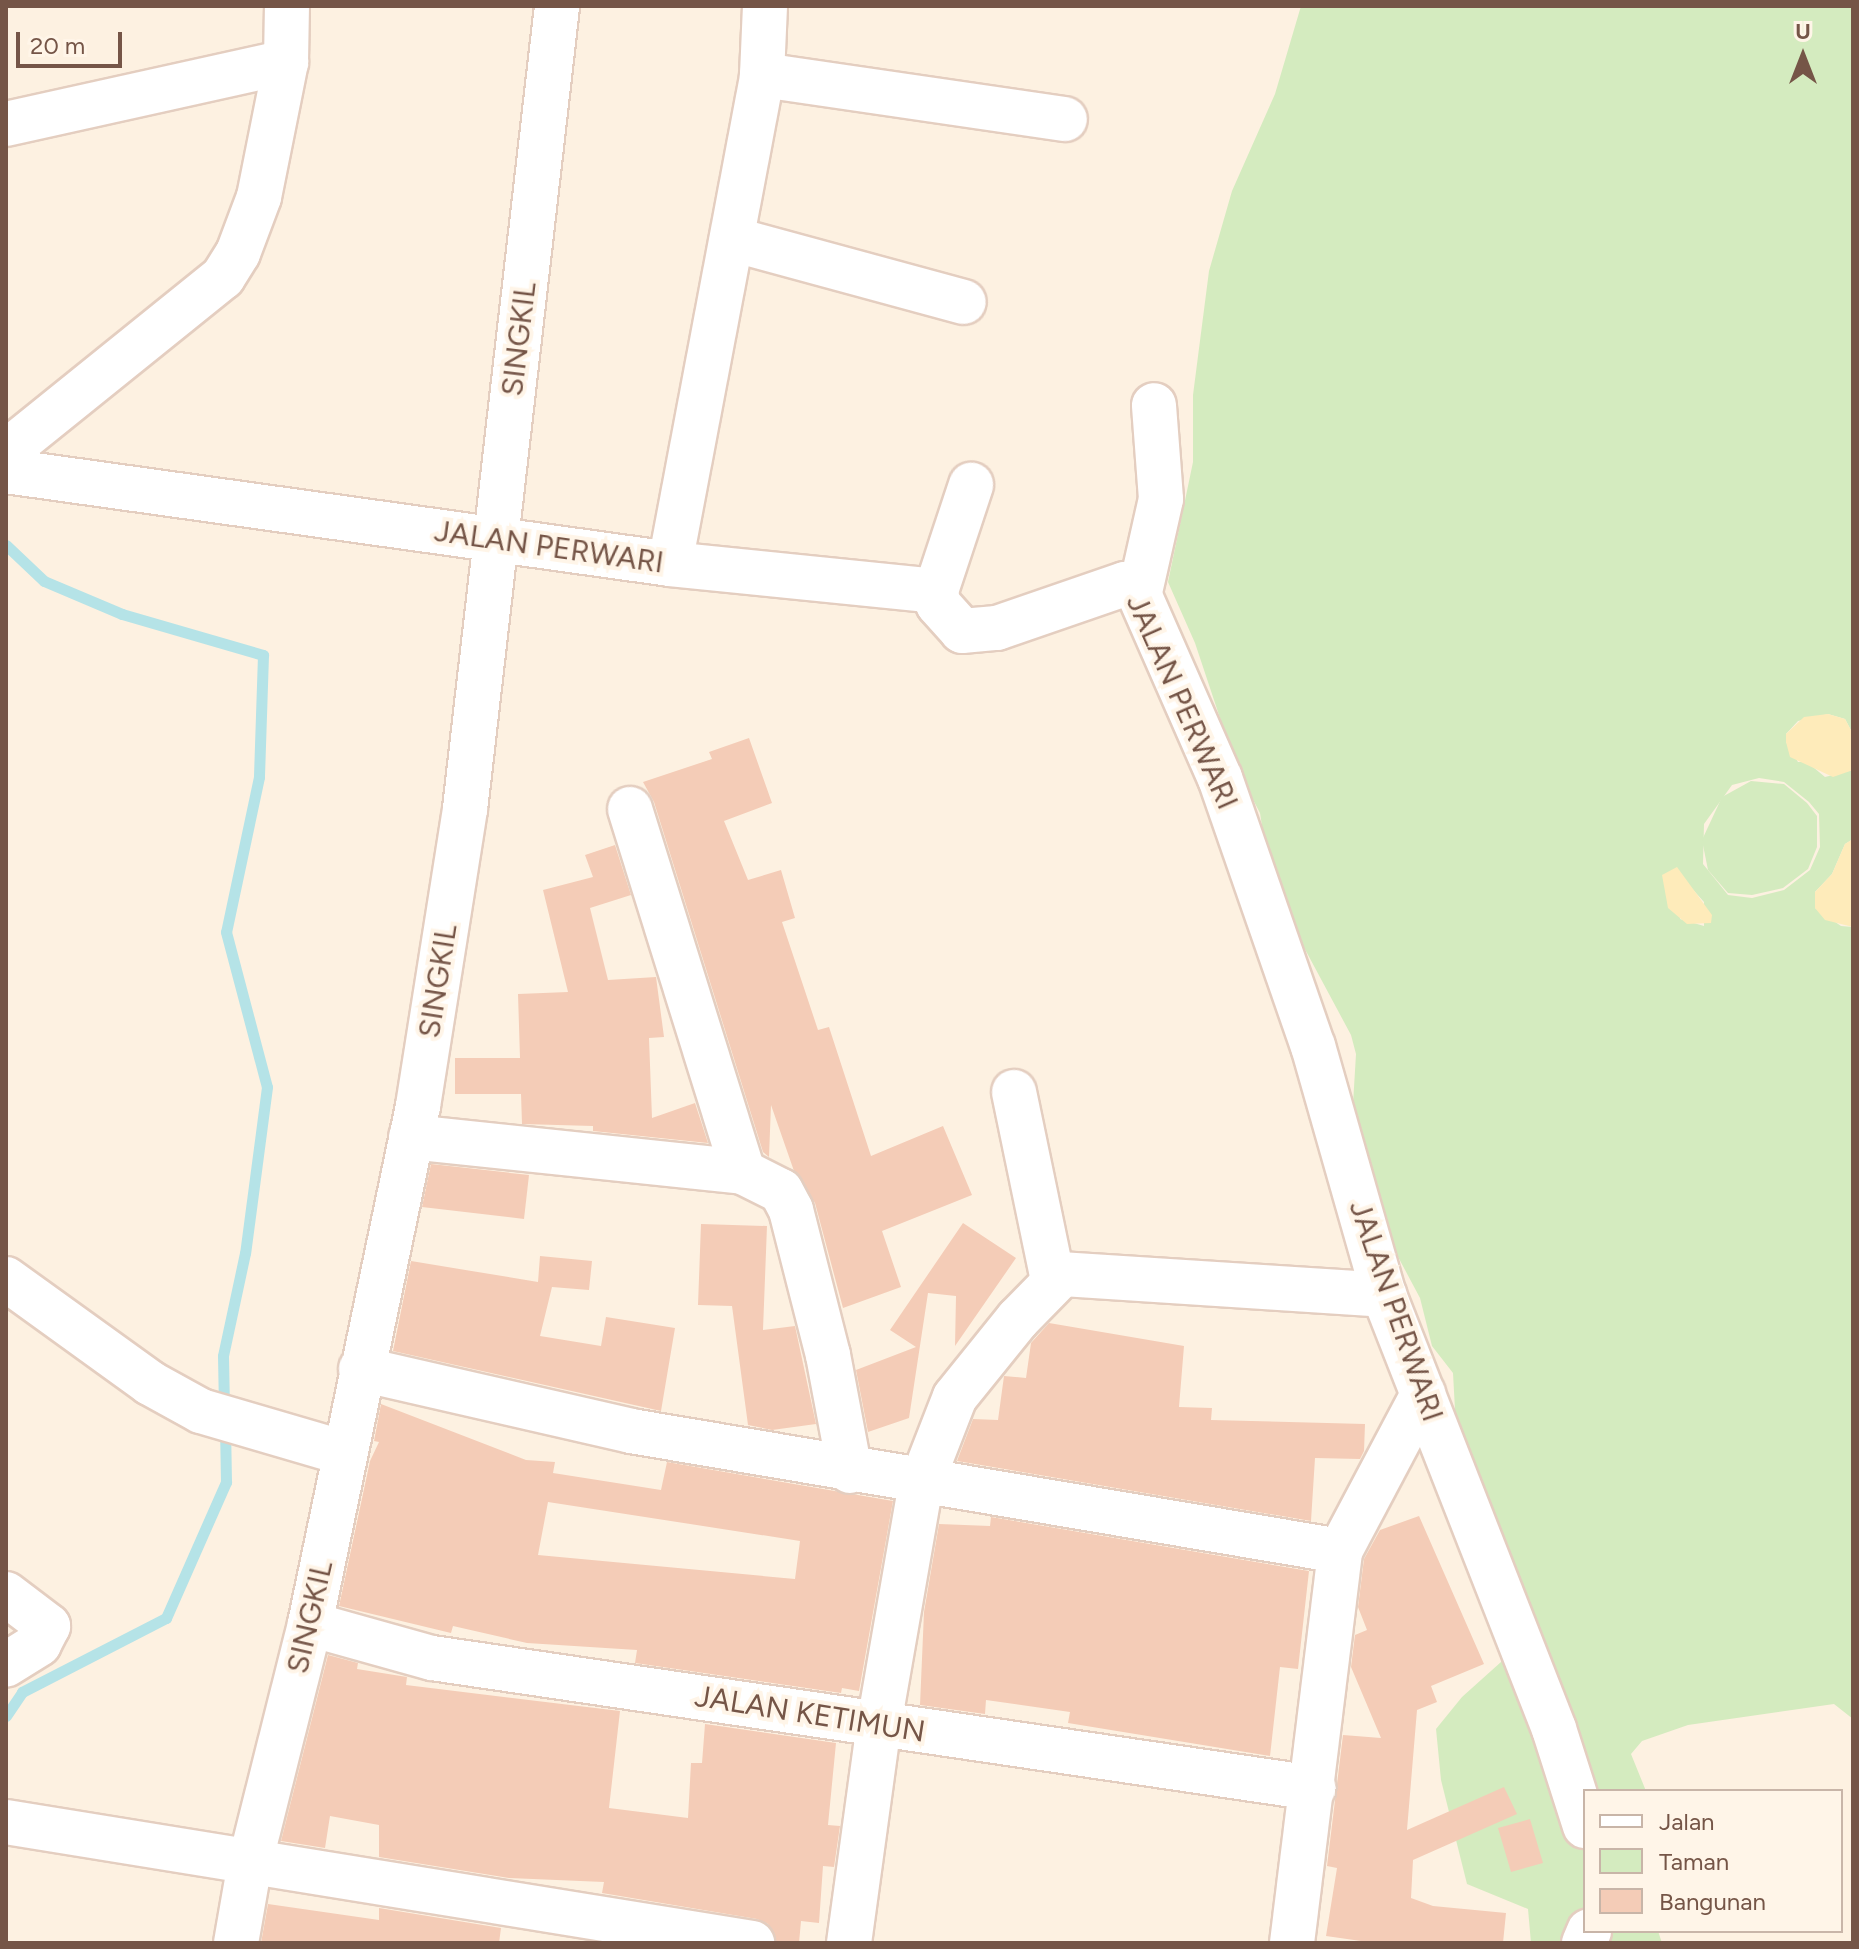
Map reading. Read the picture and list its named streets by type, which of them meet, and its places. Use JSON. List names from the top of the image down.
{
  "streets": {
    "street": ["SINGKIL", "JALAN PERWARI", "JALAN KETIMUN"]
  },
  "crossings": [
    ["SINGKIL", "JALAN PERWARI"],
    ["SINGKIL", "JALAN KETIMUN"]
  ],
  "legend": ["Jalan", "Taman", "Bangunan"],
  "scale_bar": "20 m",
  "north": "top"
}
